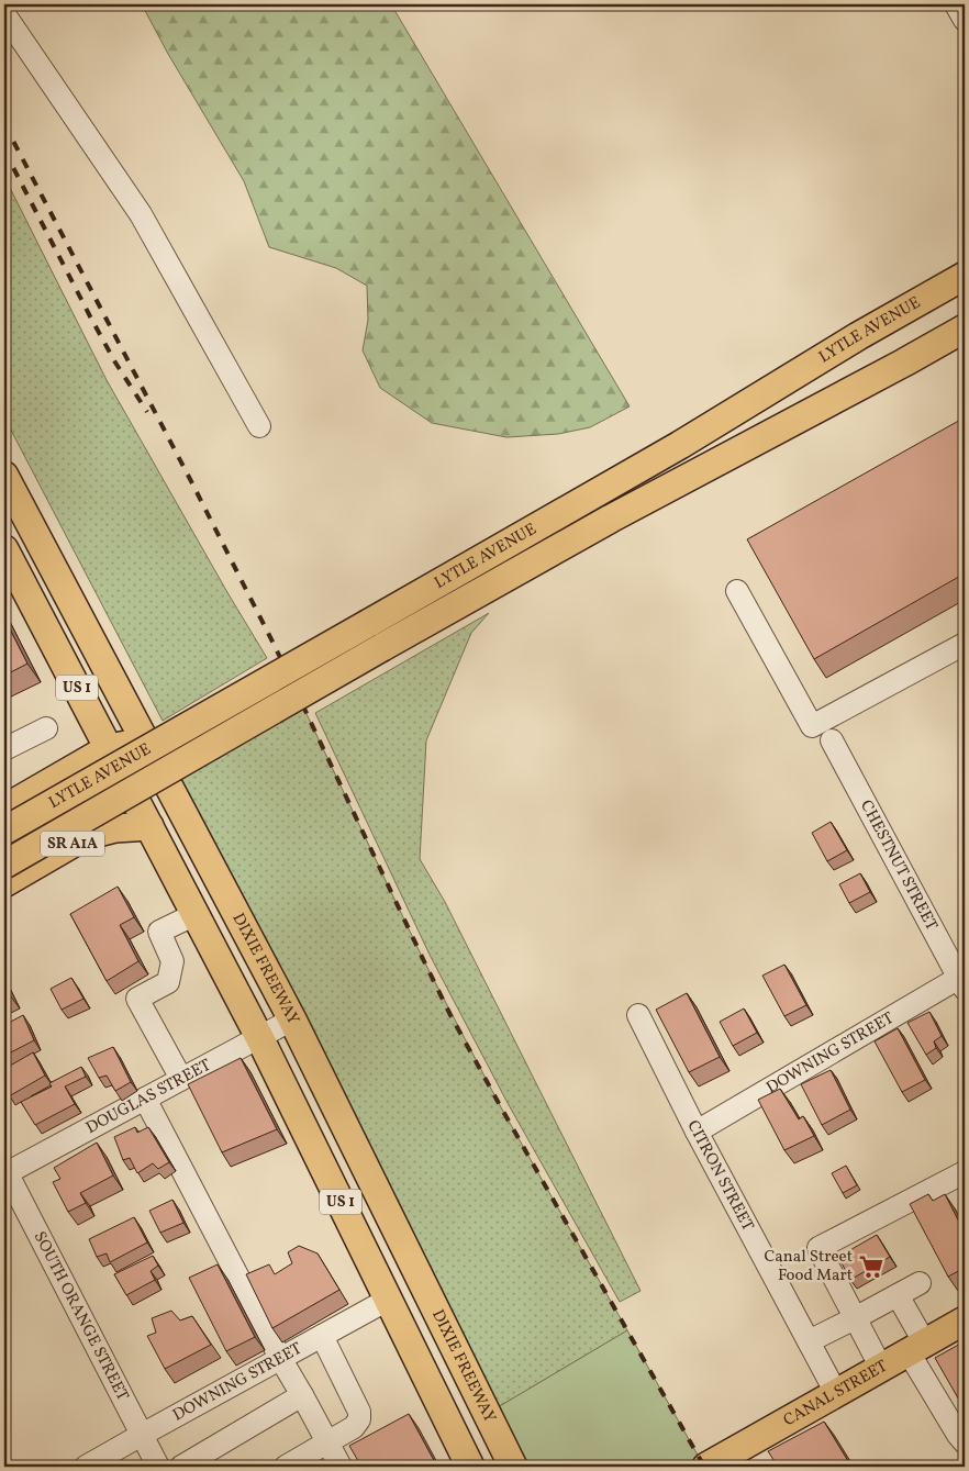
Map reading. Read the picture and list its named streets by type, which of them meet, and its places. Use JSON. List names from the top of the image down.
{
  "streets": {
    "main road": [
      "LYTLE AVENUE",
      "US 1",
      "SR A1A",
      "DIXIE FREEWAY",
      "CANAL STREET"
    ],
    "street": [
      "CHESTNUT STREET",
      "DOWNING STREET",
      "DOUGLAS STREET",
      "CITRON STREET",
      "SOUTH ORANGE STREET"
    ]
  },
  "crossings": [
    ["US 1", "SR A1A"],
    ["US 1", "DOWNING STREET"],
    ["US 1", "DOUGLAS STREET"],
    ["CHESTNUT STREET", "DOWNING STREET"],
    ["DIXIE FREEWAY", "DOUGLAS STREET"],
    ["DOWNING STREET", "CITRON STREET"],
    ["DOWNING STREET", "SOUTH ORANGE STREET"],
    ["DOUGLAS STREET", "SOUTH ORANGE STREET"],
    ["CITRON STREET", "CANAL STREET"]
  ],
  "places": {
    "supermarket": ["Canal Street Food Mart"]
  }
}
